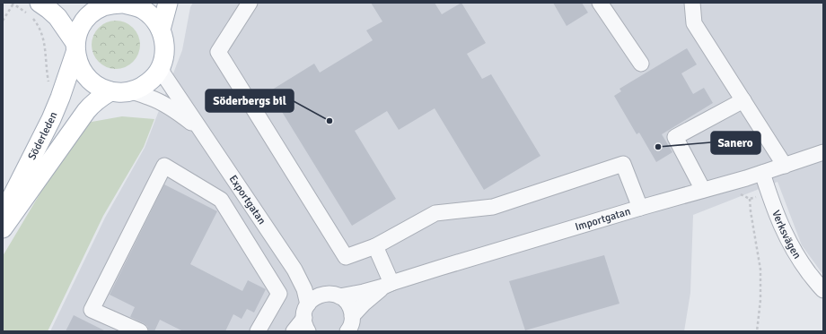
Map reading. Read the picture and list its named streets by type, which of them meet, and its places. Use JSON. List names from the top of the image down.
{
  "streets": {
    "main road": ["Söderleden"],
    "street": ["Exportgatan", "Importgatan", "Verksvägen"]
  },
  "crossings": [
    ["Söderleden", "Exportgatan"],
    ["Importgatan", "Verksvägen"]
  ],
  "places": ["Söderbergs bil", "Sanero"]
}
